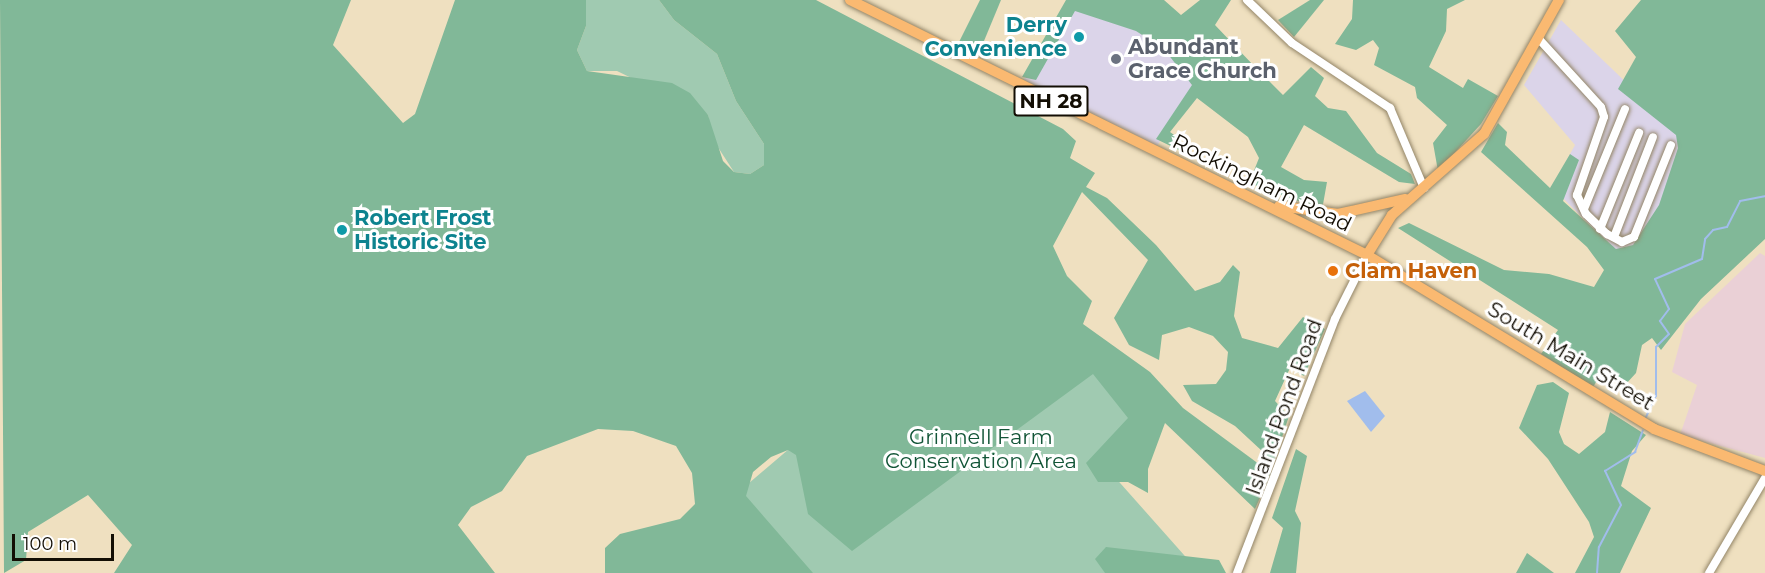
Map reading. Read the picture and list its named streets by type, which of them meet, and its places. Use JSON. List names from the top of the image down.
{
  "streets": {
    "main road": ["NH 28", "Rockingham Road", "South Main Street"],
    "street": ["Island Pond Road"]
  },
  "crossings": [
    ["NH 28", "Rockingham Road"],
    ["Rockingham Road", "South Main Street"],
    ["Rockingham Road", "Island Pond Road"],
    ["South Main Street", "Island Pond Road"]
  ],
  "parks": ["Grinnell Farm Conservation Area"],
  "places": [
    "Derry Convenience",
    "Abundant Grace Church",
    "Robert Frost Historic Site",
    "Clam Haven"
  ],
  "scale_bar": "100 m"
}
